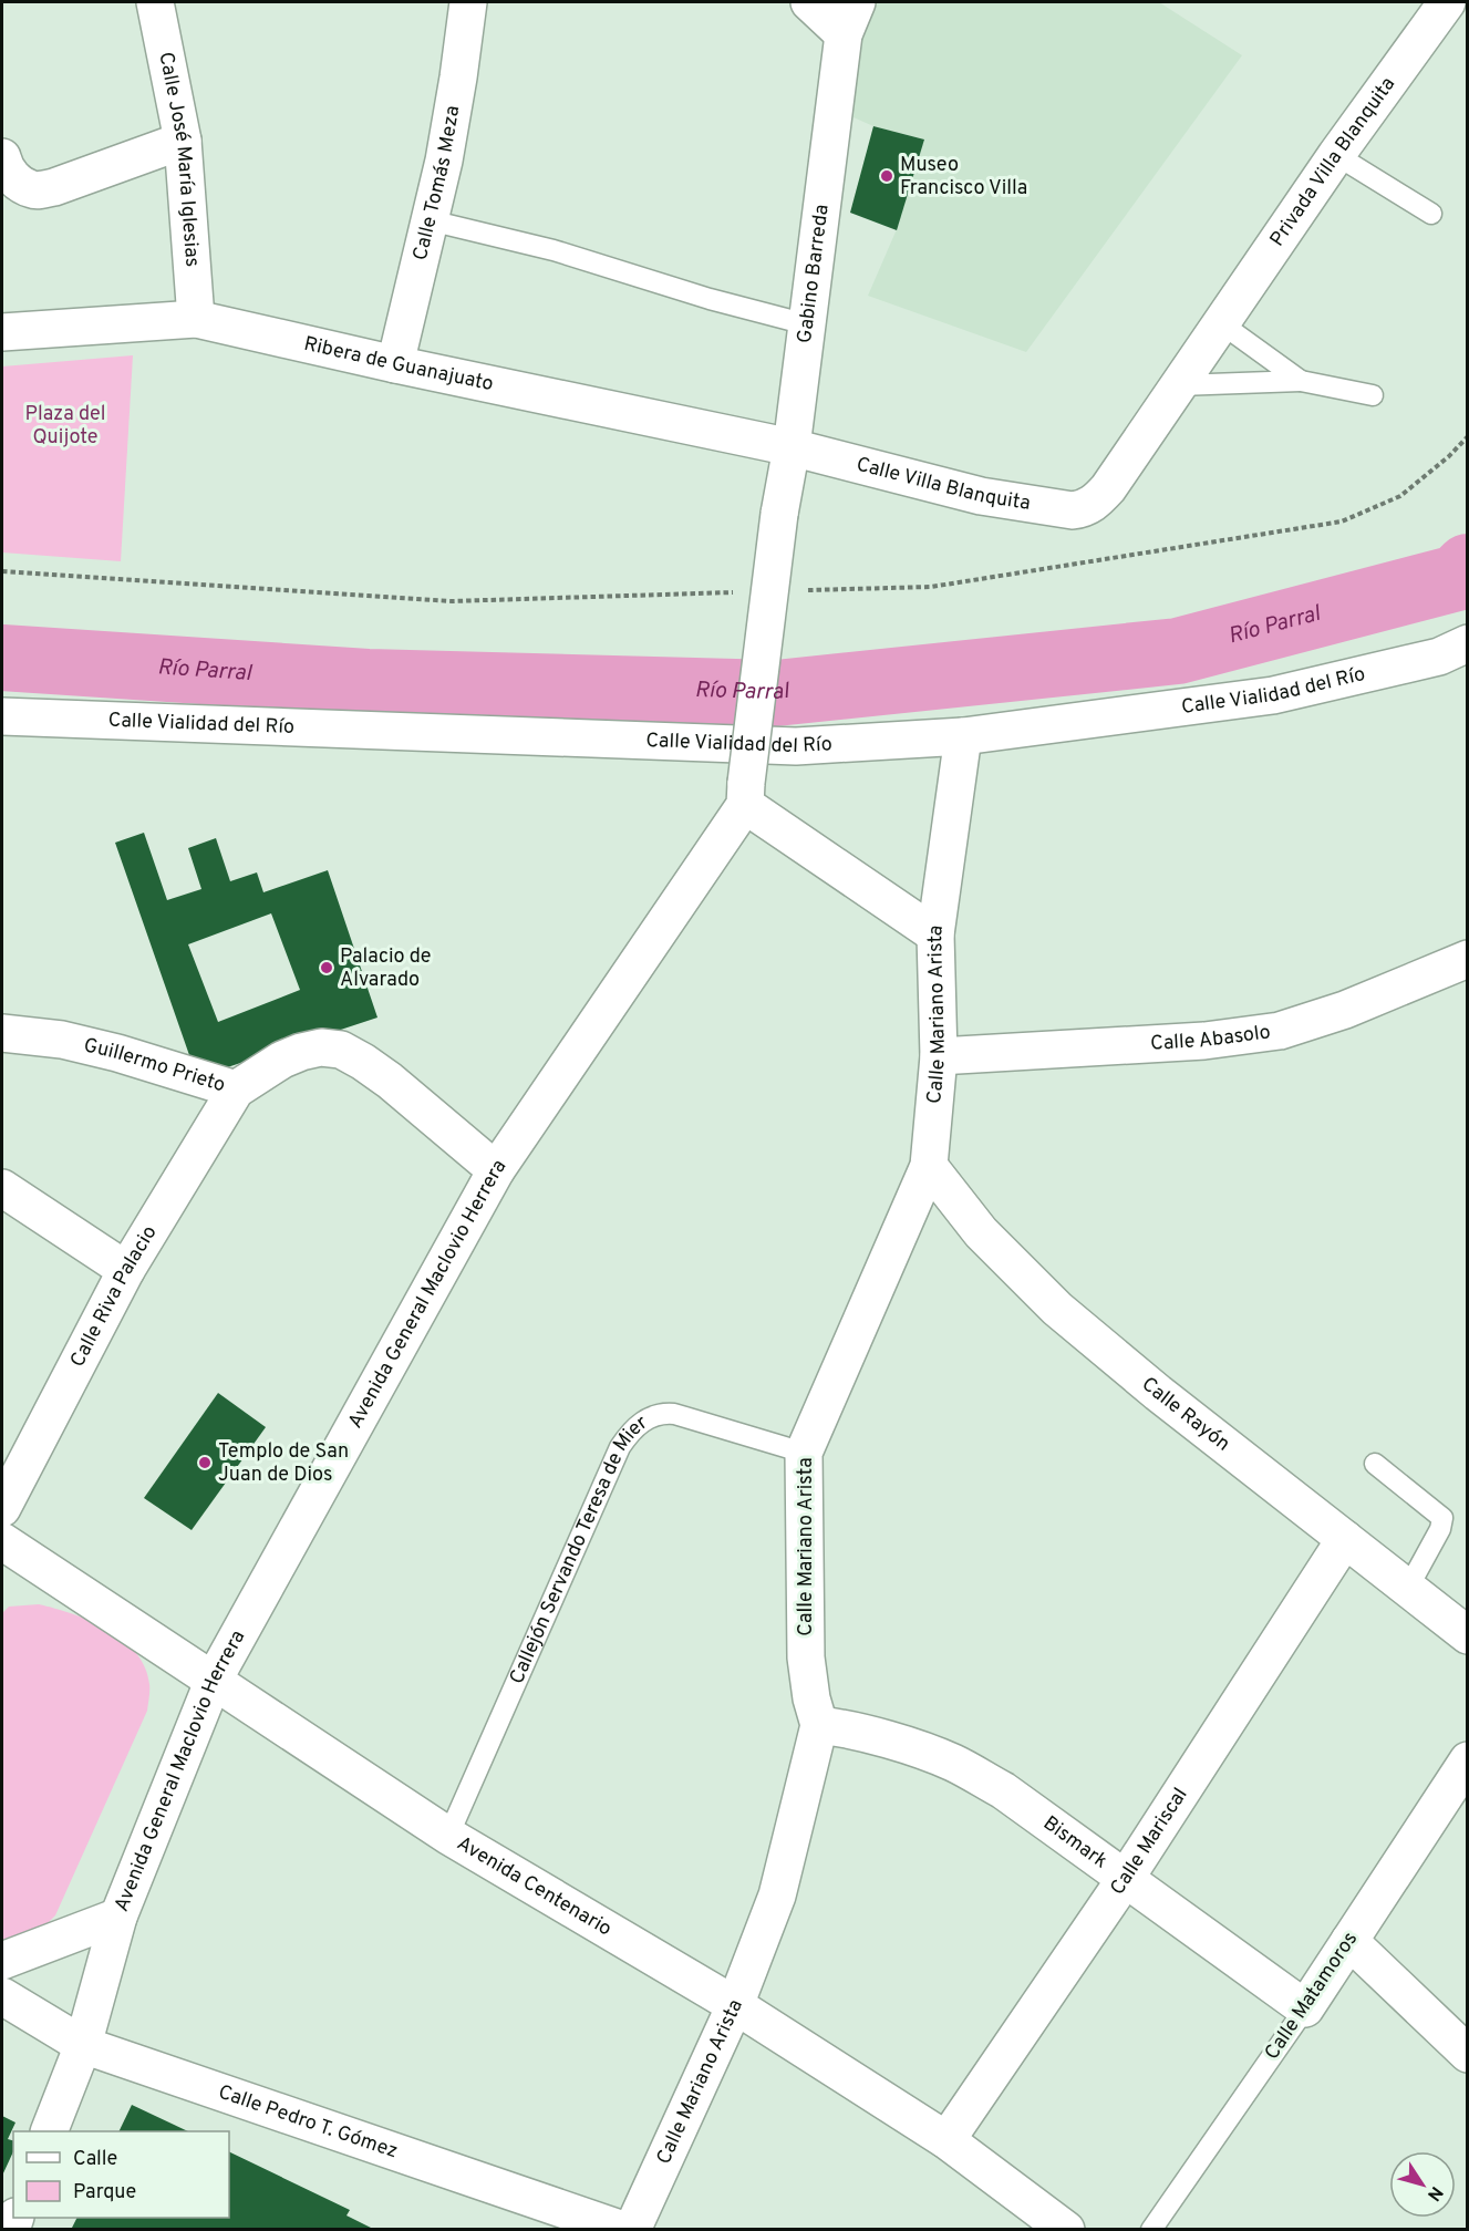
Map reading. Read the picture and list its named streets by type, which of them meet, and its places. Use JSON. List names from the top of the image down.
{
  "streets": {
    "street": [
      "Calle José María Iglesias",
      "Privada Villa Blanquita",
      "Calle Tomás Meza",
      "Gabino Barreda",
      "Ribera de Guanajuato",
      "Calle Villa Blanquita",
      "Calle Vialidad del Río",
      "Calle Mariano Arista",
      "Calle Abasolo",
      "Guillermo Prieto",
      "Avenida General Maclovio Herrera",
      "Calle Riva Palacio",
      "Calle Rayón",
      "Bismark",
      "Calle Mariscal",
      "Avenida Centenario",
      "Calle Matamoros",
      "Calle Pedro T. Gómez"
    ],
    "lane": ["Callejón Servando Teresa de Mier"]
  },
  "crossings": [
    ["Calle José María Iglesias", "Ribera de Guanajuato"],
    ["Privada Villa Blanquita", "Calle Villa Blanquita"],
    ["Calle Tomás Meza", "Ribera de Guanajuato"],
    ["Gabino Barreda", "Ribera de Guanajuato"],
    ["Gabino Barreda", "Calle Villa Blanquita"],
    ["Gabino Barreda", "Avenida General Maclovio Herrera"],
    ["Ribera de Guanajuato", "Calle Villa Blanquita"],
    ["Calle Vialidad del Río", "Calle Mariano Arista"],
    ["Calle Mariano Arista", "Calle Abasolo"],
    ["Calle Mariano Arista", "Calle Rayón"],
    ["Calle Mariano Arista", "Callejón Servando Teresa de Mier"],
    ["Calle Mariano Arista", "Bismark"],
    ["Calle Mariano Arista", "Avenida Centenario"],
    ["Guillermo Prieto", "Avenida General Maclovio Herrera"],
    ["Guillermo Prieto", "Calle Riva Palacio"],
    ["Avenida General Maclovio Herrera", "Avenida Centenario"],
    ["Avenida General Maclovio Herrera", "Calle Pedro T. Gómez"],
    ["Calle Rayón", "Calle Mariscal"],
    ["Callejón Servando Teresa de Mier", "Avenida Centenario"],
    ["Bismark", "Calle Mariscal"],
    ["Bismark", "Calle Matamoros"],
    ["Calle Mariscal", "Avenida Centenario"]
  ],
  "water": ["Río Parral"],
  "parks": ["Plaza del Quijote"],
  "places": ["Museo Francisco Villa", "Palacio de Alvarado", "Templo de San Juan de Dios"],
  "legend": ["Calle", "Parque"],
  "north": "bottom right"
}
